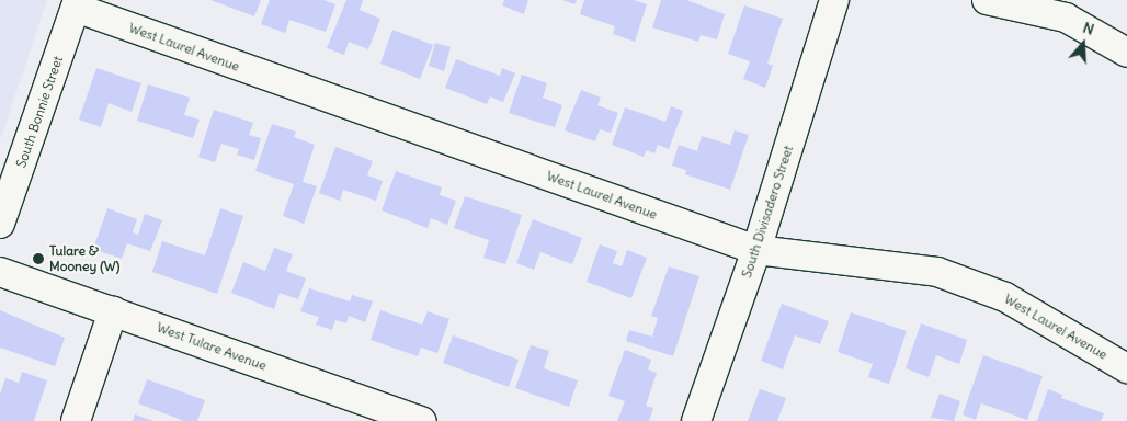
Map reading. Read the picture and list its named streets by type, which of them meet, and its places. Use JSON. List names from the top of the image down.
{
  "streets": {
    "street": [
      "West Laurel Avenue",
      "South Bonnie Street",
      "South Divisadero Street",
      "West Tulare Avenue"
    ]
  },
  "crossings": [
    ["West Laurel Avenue", "South Bonnie Street"],
    ["West Laurel Avenue", "South Divisadero Street"]
  ],
  "places": ["Tulare & Mooney (W)"],
  "north": "top"
}
